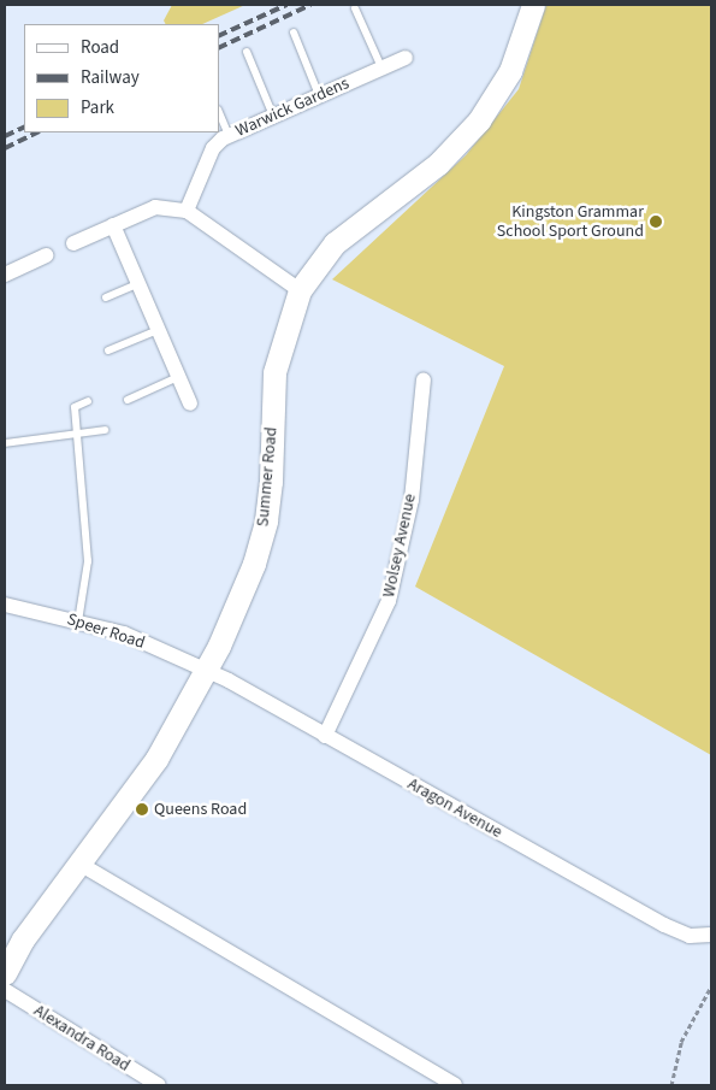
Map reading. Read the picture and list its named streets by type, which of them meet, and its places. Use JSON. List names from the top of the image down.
{
  "streets": {
    "street": [
      "Warwick Gardens",
      "Summer Road",
      "Wolsey Avenue",
      "Speer Road",
      "Aragon Avenue",
      "Alexandra Road"
    ]
  },
  "crossings": [
    ["Summer Road", "Speer Road"],
    ["Summer Road", "Aragon Avenue"],
    ["Wolsey Avenue", "Aragon Avenue"],
    ["Speer Road", "Aragon Avenue"]
  ],
  "places": ["Kingston Grammar School Sport Ground", "Queens Road"],
  "legend": ["Road", "Railway", "Park"]
}
